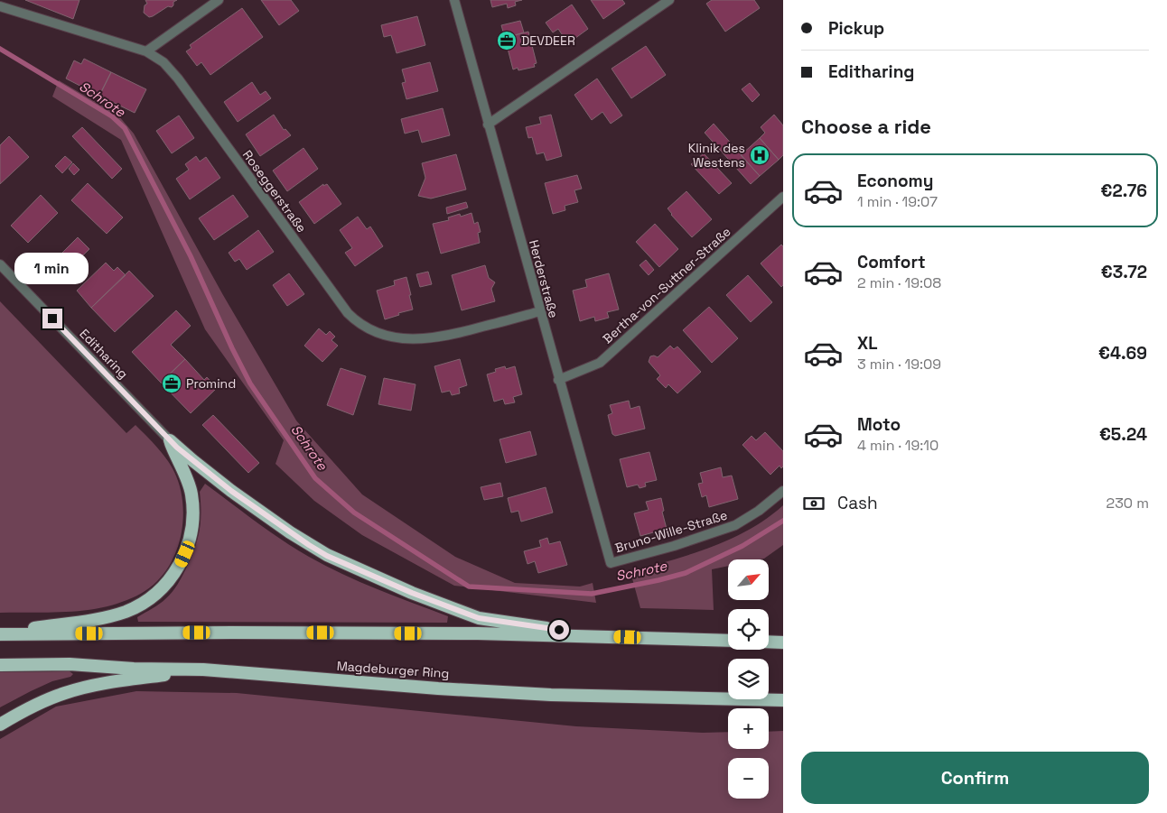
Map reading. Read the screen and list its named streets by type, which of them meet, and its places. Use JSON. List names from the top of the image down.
{
  "streets": {
    "highway": ["Magdeburger Ring"],
    "street": [
      "Roseggerstraße",
      "Herderstraße",
      "Bertha-von-Suttner-Straße",
      "Editharing",
      "Bruno-Wille-Straße"
    ]
  },
  "crossings": [
    ["Roseggerstraße", "Herderstraße"],
    ["Herderstraße", "Bertha-von-Suttner-Straße"],
    ["Herderstraße", "Bruno-Wille-Straße"]
  ],
  "water": ["Schrote"],
  "places": {
    "office": ["DEVDEER", "Promind"],
    "hospital": ["Klinik des Westens"]
  },
  "north": "top right",
  "page": {
    "banner": ["Pickup", "Editharing"],
    "heading": "Choose a ride",
    "list": [
      {
        "name": "Economy",
        "note": "1 min · 19:07",
        "value": "€2.76"
      },
      {
        "name": "Comfort",
        "note": "2 min · 19:08",
        "value": "€3.72"
      },
      {
        "name": "XL",
        "note": "3 min · 19:09",
        "value": "€4.69"
      },
      {
        "name": "Moto",
        "note": "4 min · 19:10",
        "value": "€5.24"
      }
    ],
    "bubble": "1 min",
    "pay": ["Cash", "230 m"],
    "map_buttons": ["+", "−"],
    "buttons": "Confirm"
  }
}
